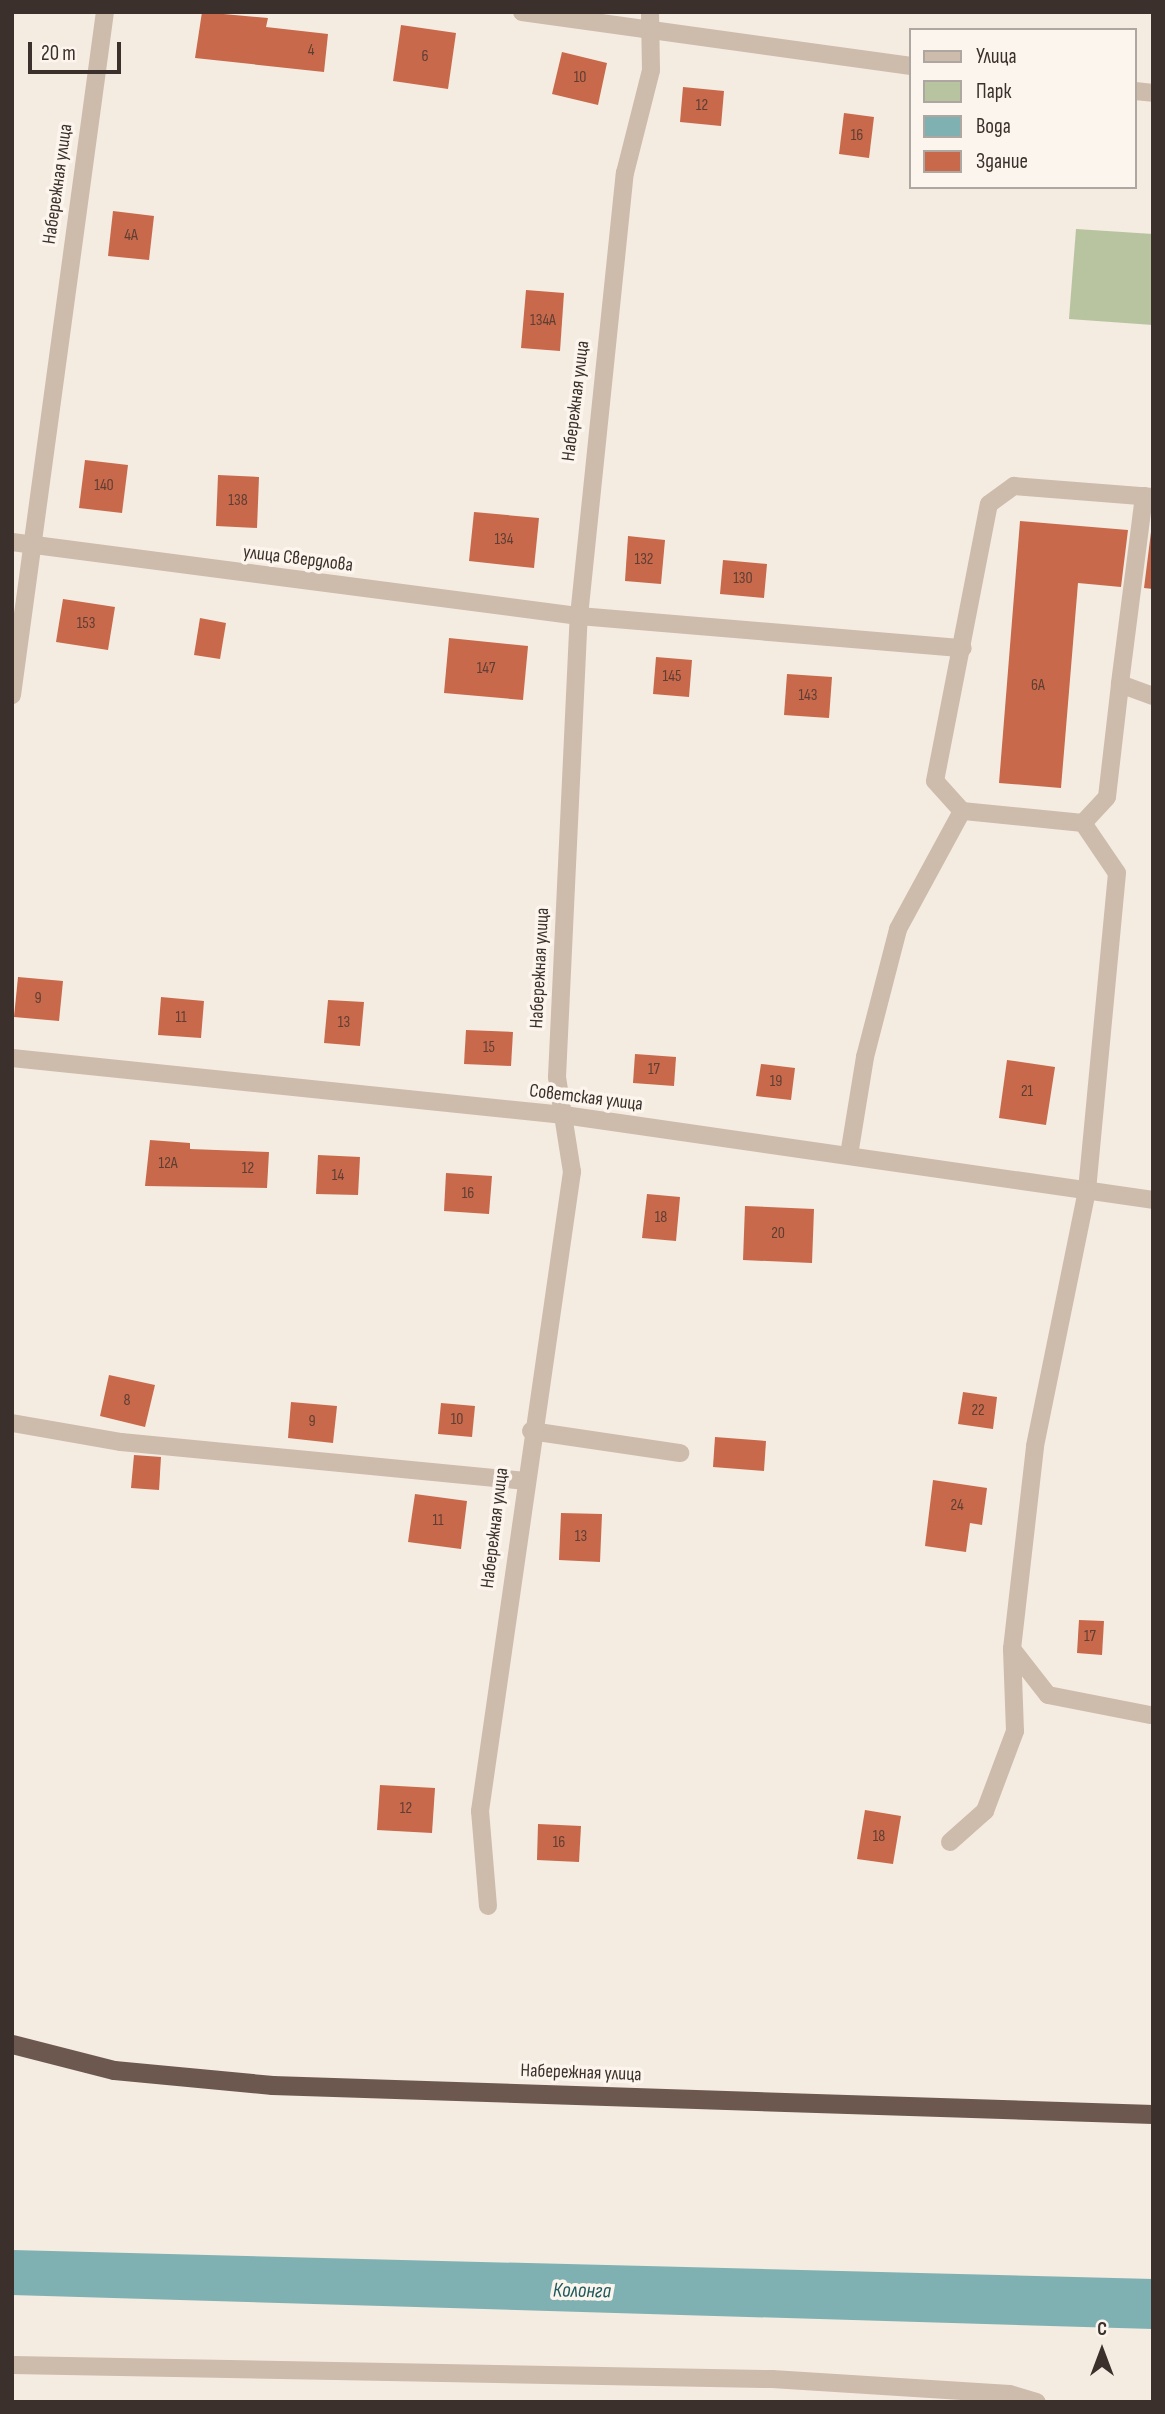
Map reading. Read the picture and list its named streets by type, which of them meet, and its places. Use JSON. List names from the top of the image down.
{
  "streets": {
    "highway": ["Набережная улица"],
    "street": ["улица Свердлова", "Советская улица"]
  },
  "crossings": [
    ["Набережная улица", "улица Свердлова"],
    ["Набережная улица", "Советская улица"]
  ],
  "water": ["Колонга"],
  "house_numbers": [
    "4",
    "6",
    "10",
    "12",
    "16",
    "4А",
    "134А",
    "140",
    "138",
    "134",
    "132",
    "130",
    "153",
    "147",
    "145",
    "6А",
    "143",
    "9",
    "11",
    "13",
    "15",
    "17",
    "19",
    "21",
    "12А",
    "12",
    "14",
    "16",
    "18",
    "20",
    "8",
    "22",
    "10",
    "9",
    "24",
    "11",
    "13",
    "17",
    "12",
    "18",
    "16"
  ],
  "legend": [
    "Улица",
    "Парк",
    "Вода",
    "Здание"
  ],
  "scale_bar": "20 m",
  "north": "top"
}
